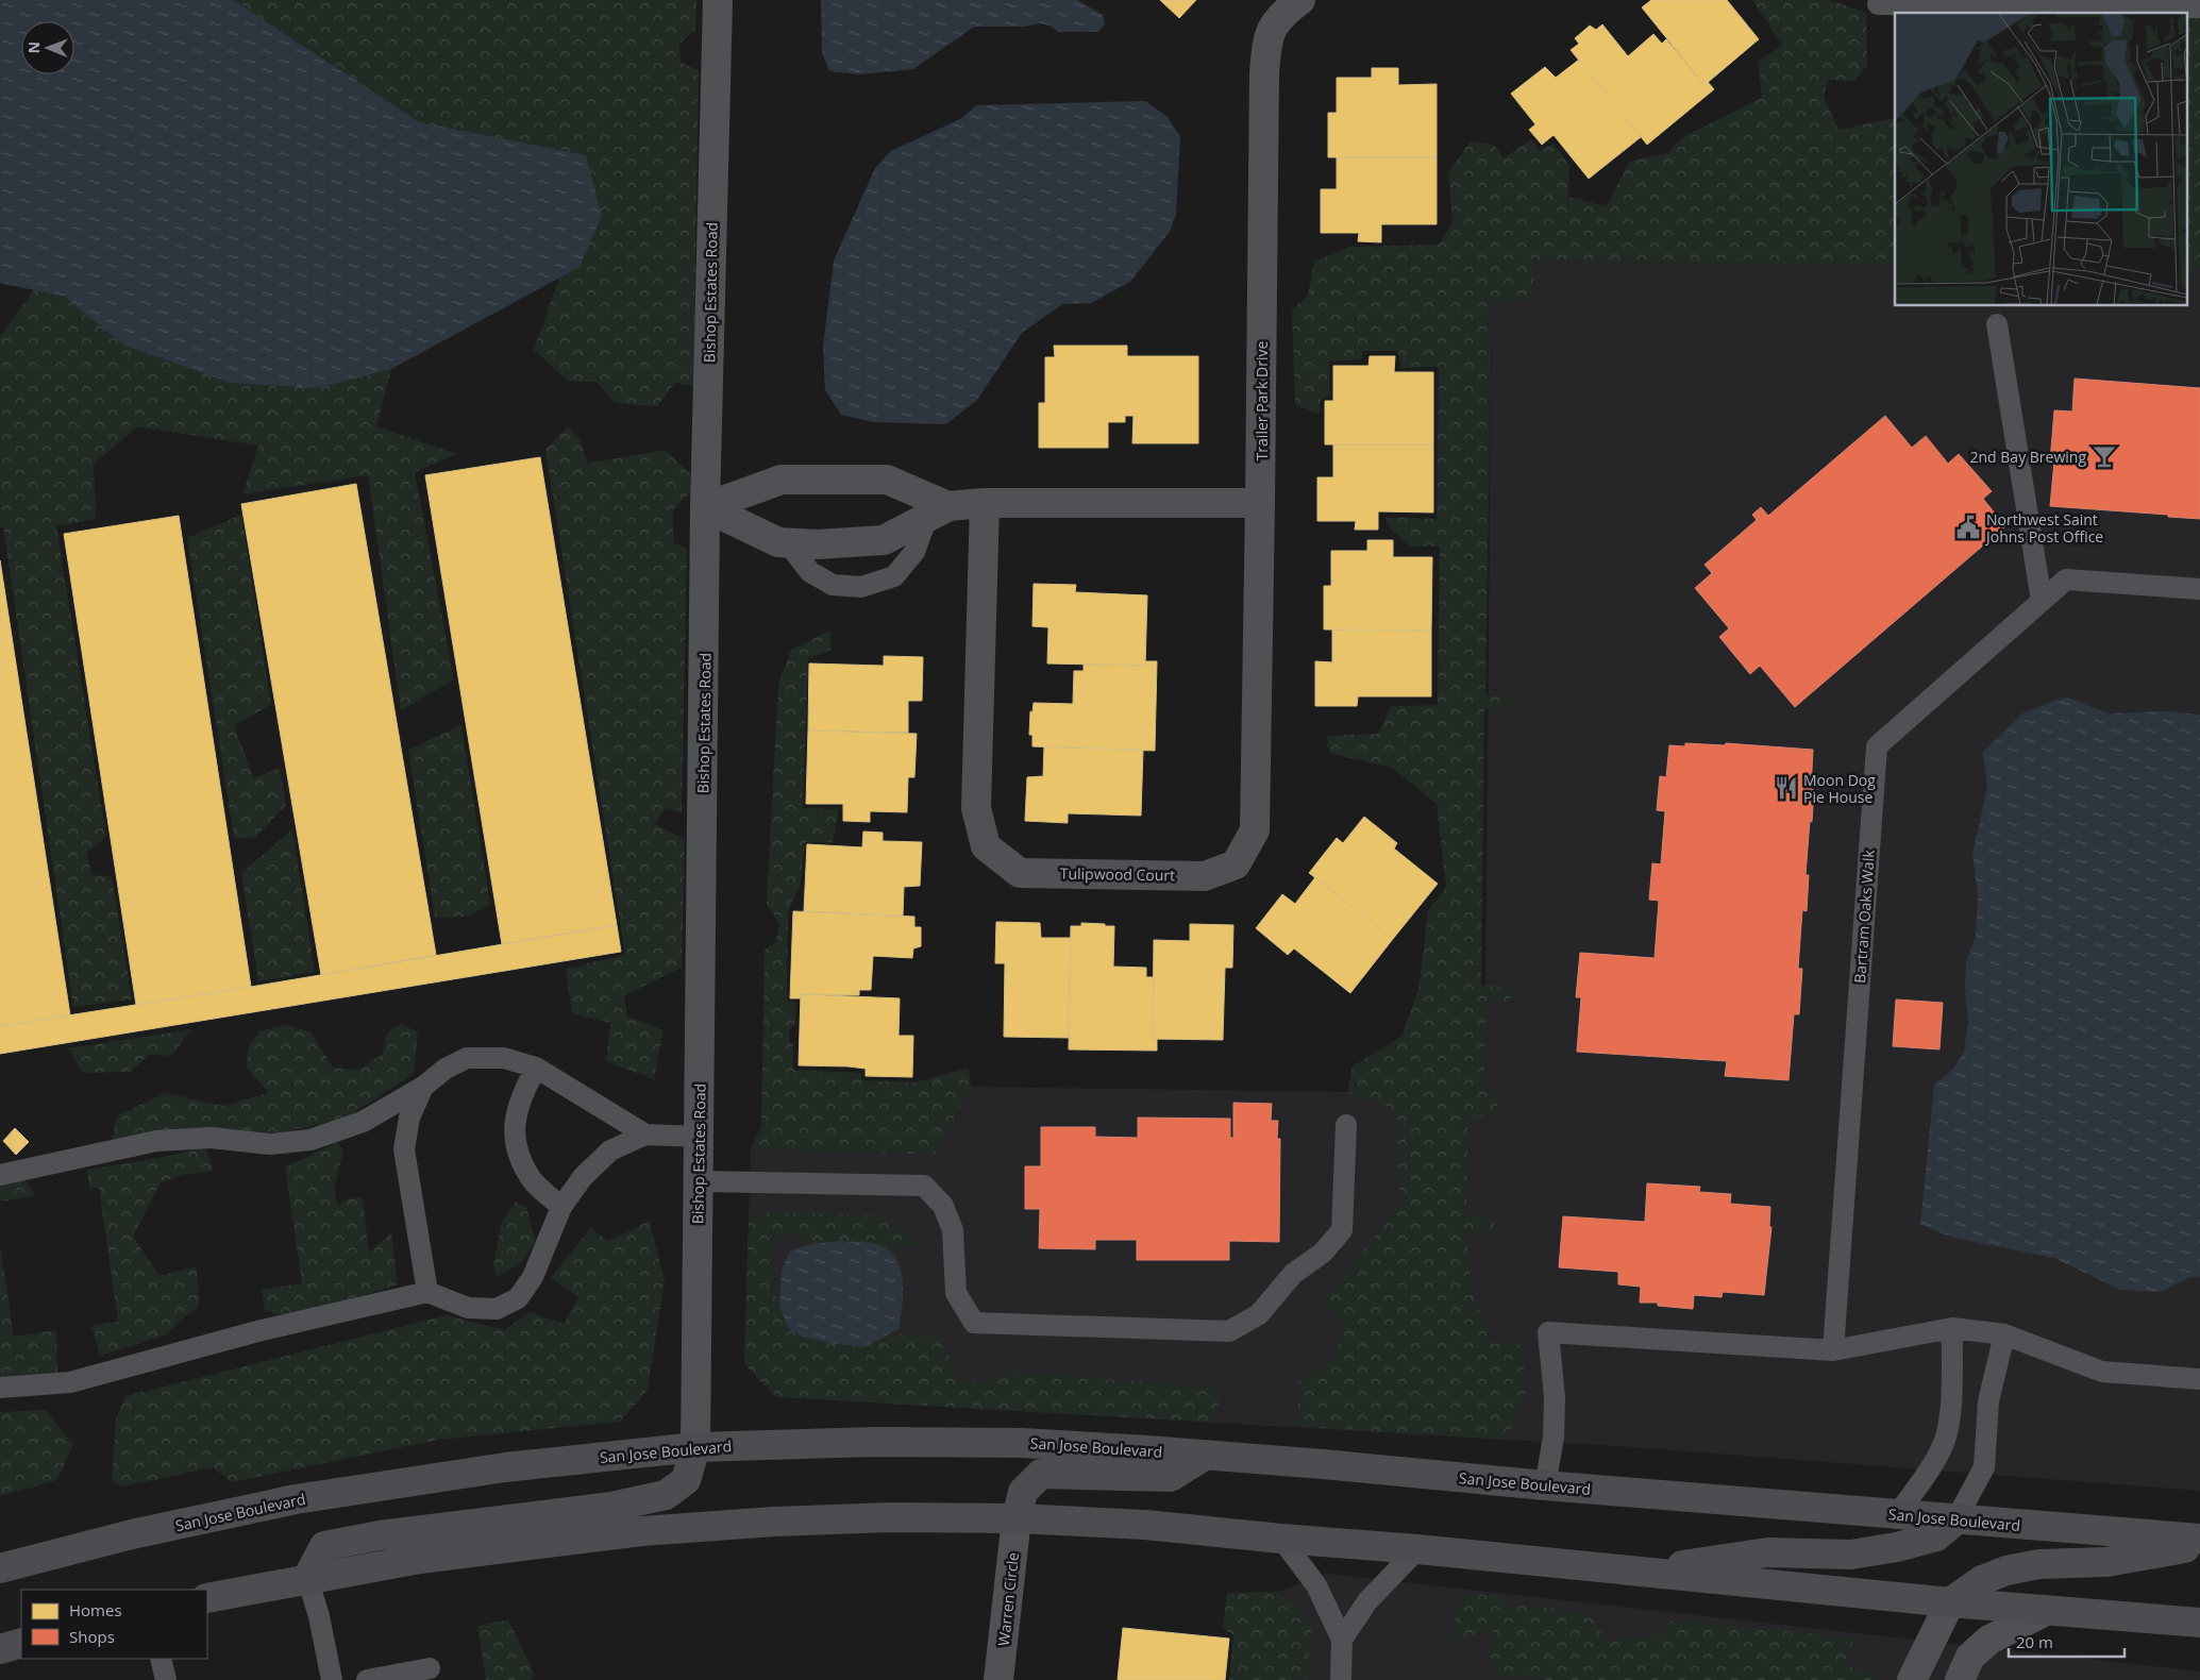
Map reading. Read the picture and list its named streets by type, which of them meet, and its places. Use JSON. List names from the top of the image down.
{
  "streets": {
    "main road": ["San Jose Boulevard"],
    "street": [
      "Bishop Estates Road",
      "Trailer Park Drive",
      "Tulipwood Court",
      "Warren Circle"
    ],
    "lane": ["Bartram Oaks Walk"]
  },
  "crossings": [
    ["Bishop Estates Road", "San Jose Boulevard"],
    ["Trailer Park Drive", "Tulipwood Court"]
  ],
  "places": {
    "bar": ["2nd Bay Brewing"],
    "public building": ["Northwest Saint Johns Post Office"],
    "restaurant": ["Moon Dog Pie House"]
  },
  "legend": ["Homes", "Shops"],
  "scale_bar": "20 m",
  "north": "left"
}
